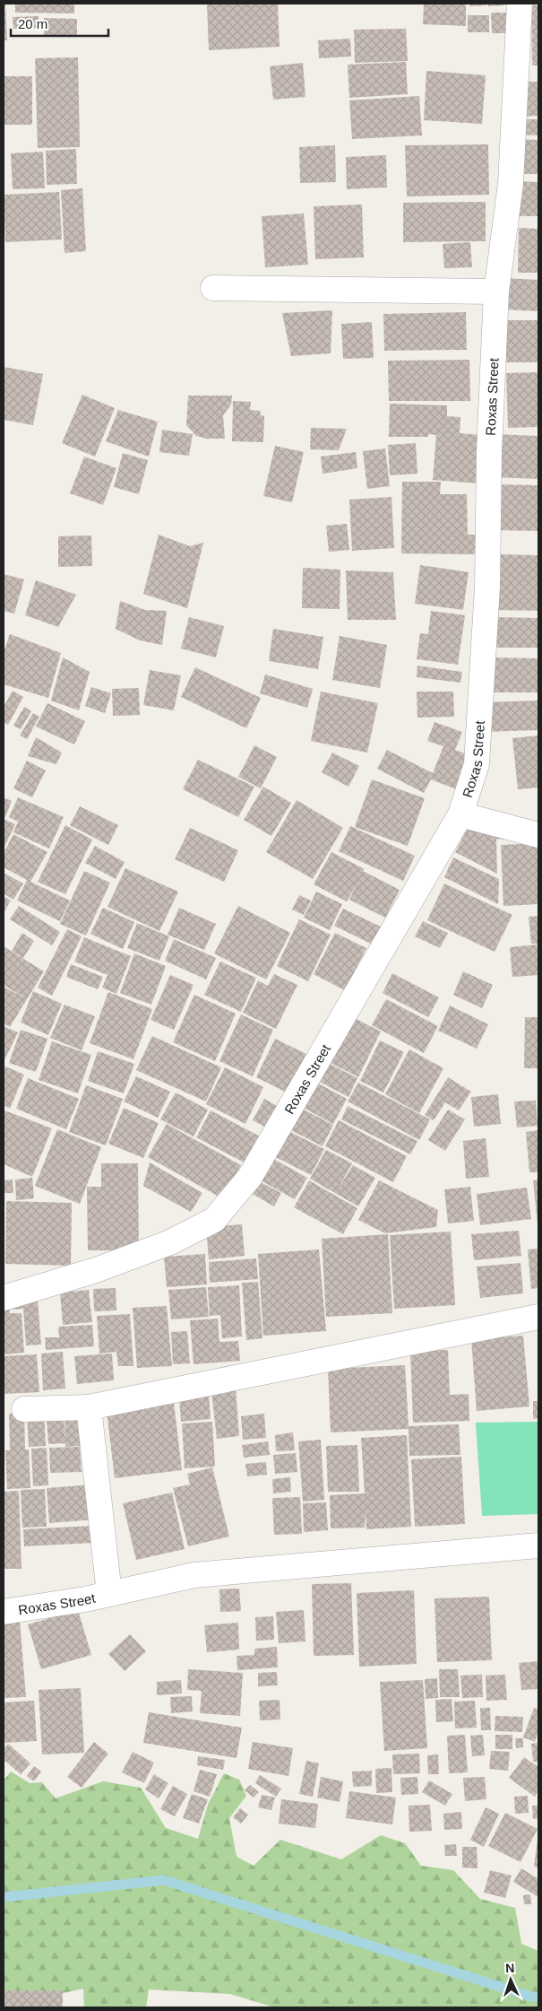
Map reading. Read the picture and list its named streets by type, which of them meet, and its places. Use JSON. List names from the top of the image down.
{
  "streets": {
    "street": ["Roxas Street"]
  },
  "scale_bar": "20 m",
  "north": "top"
}
